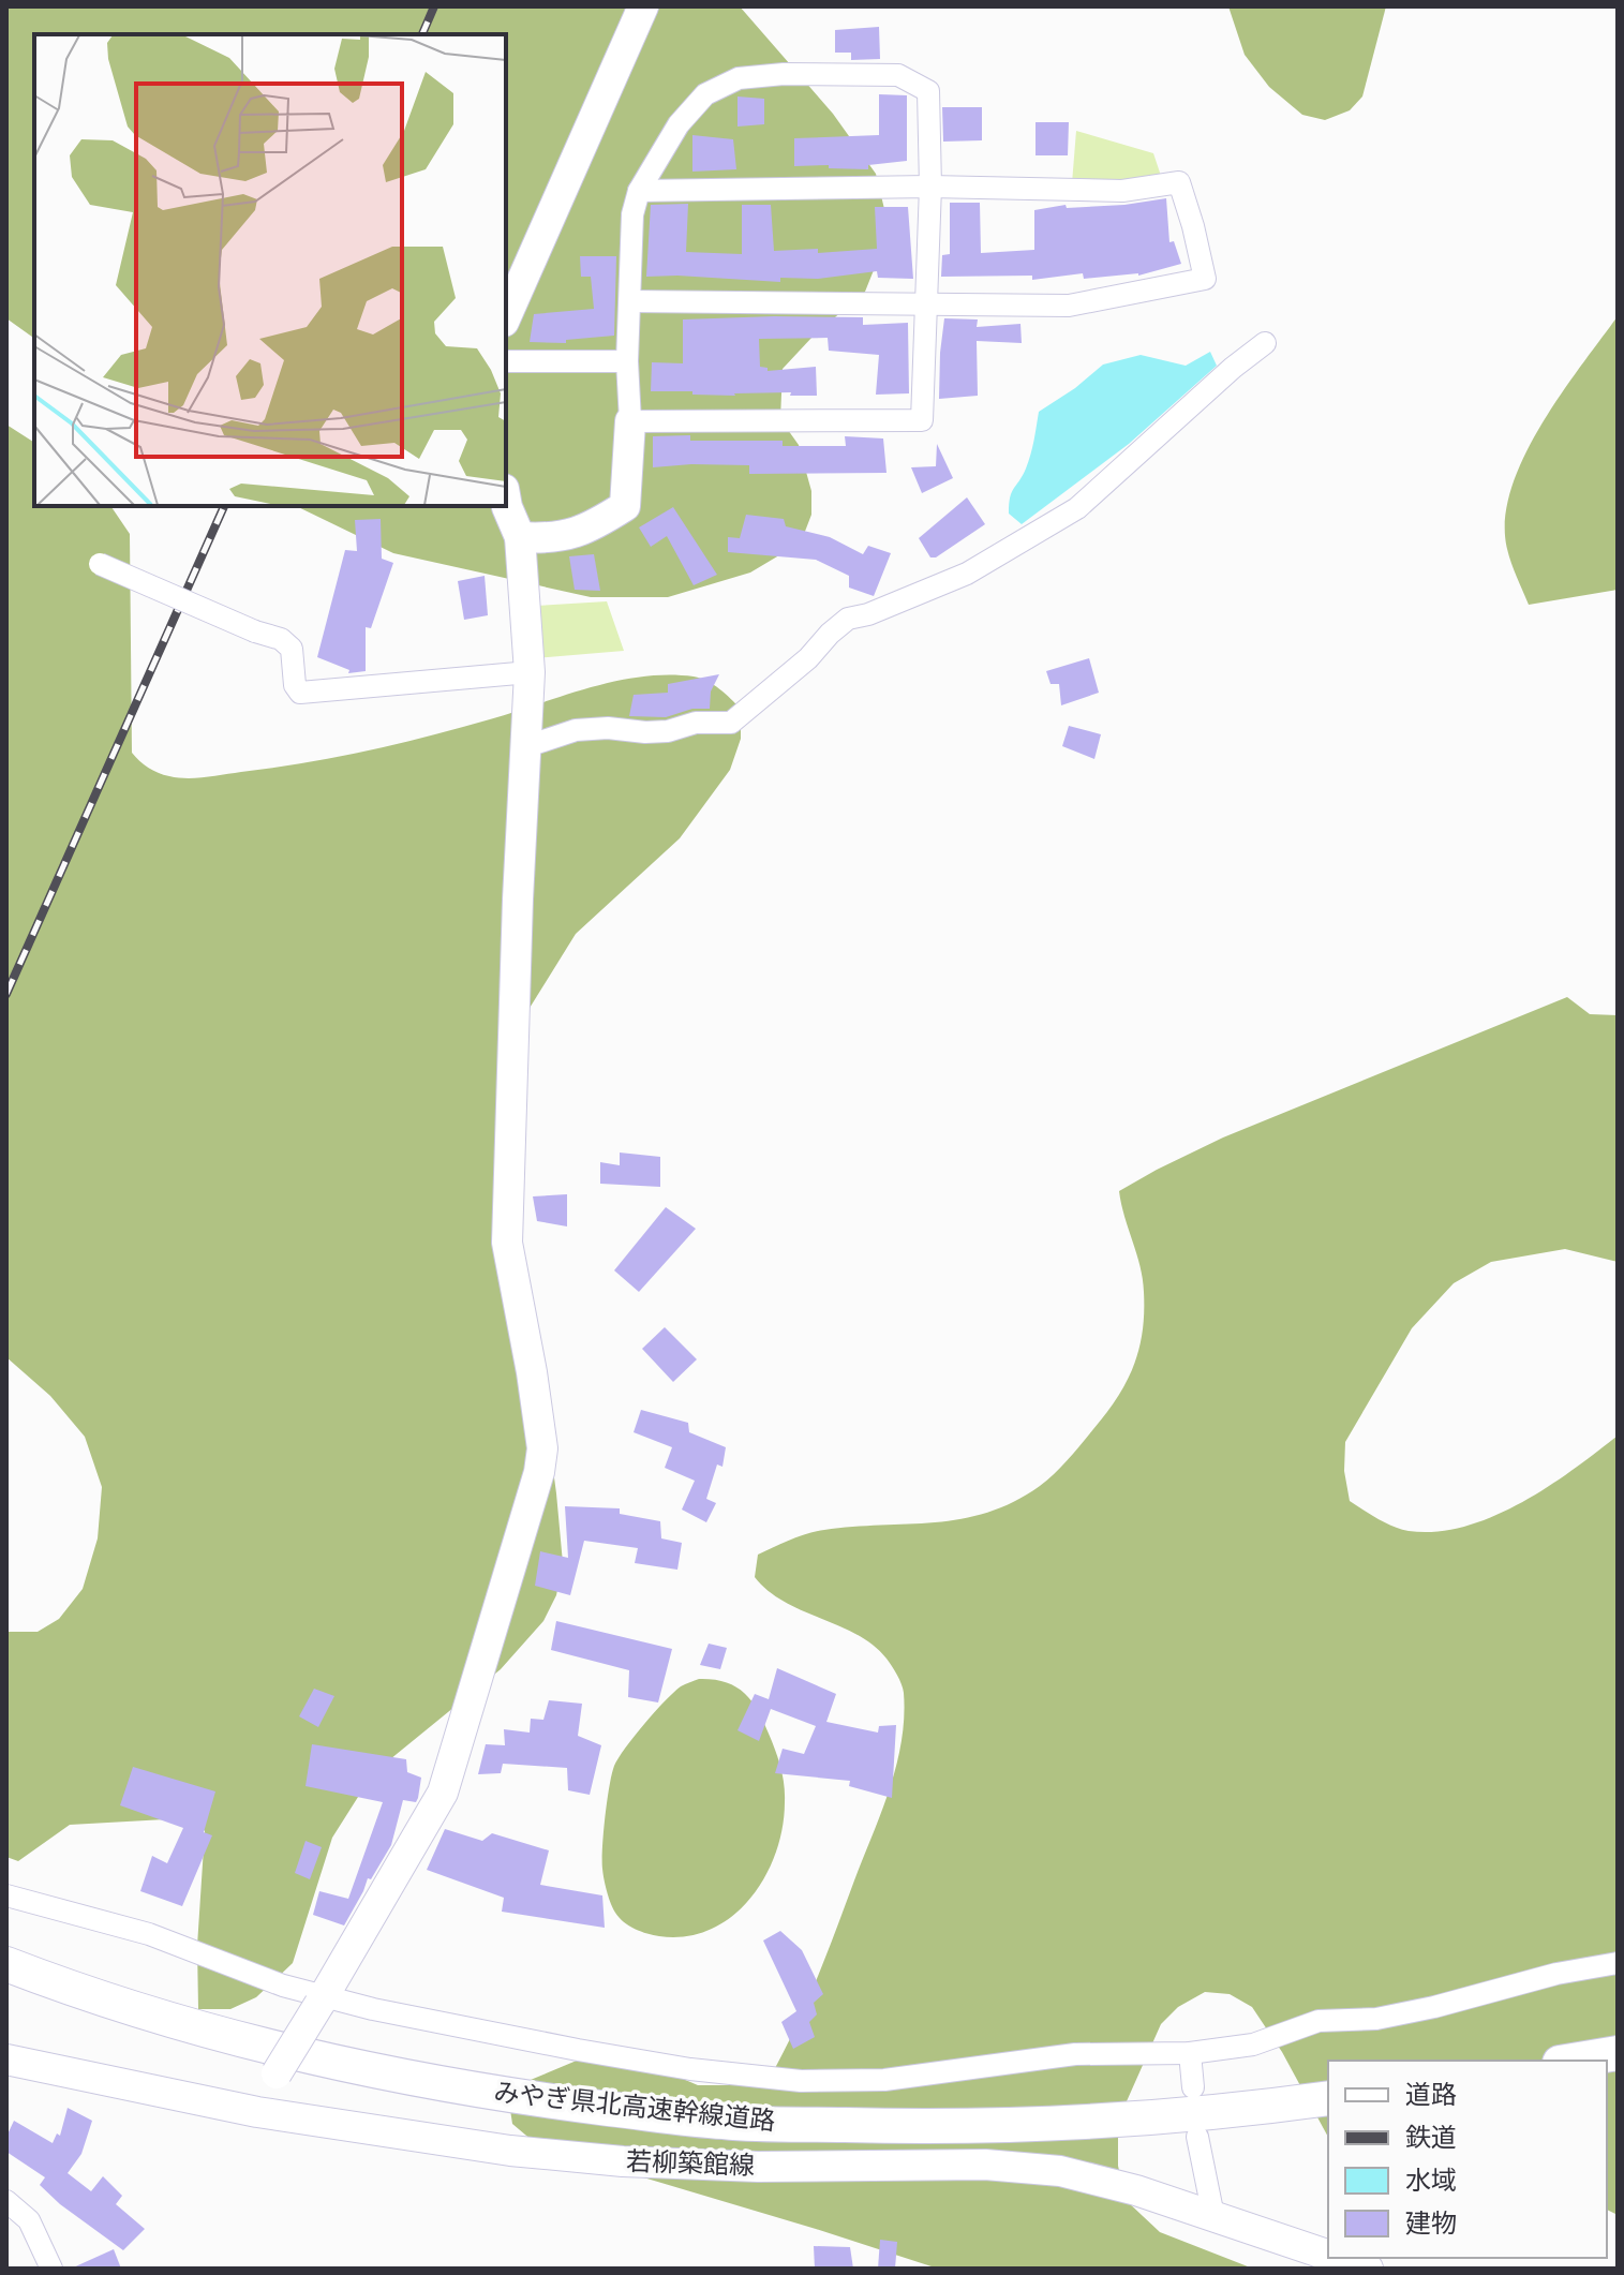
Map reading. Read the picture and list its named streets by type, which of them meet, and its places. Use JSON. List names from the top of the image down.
{
  "streets": {
    "main road": ["みやぎ県北高速幹線道路"],
    "street": ["若柳築館線"]
  },
  "legend": [
    "道路",
    "鉄道",
    "水域",
    "建物"
  ]
}
